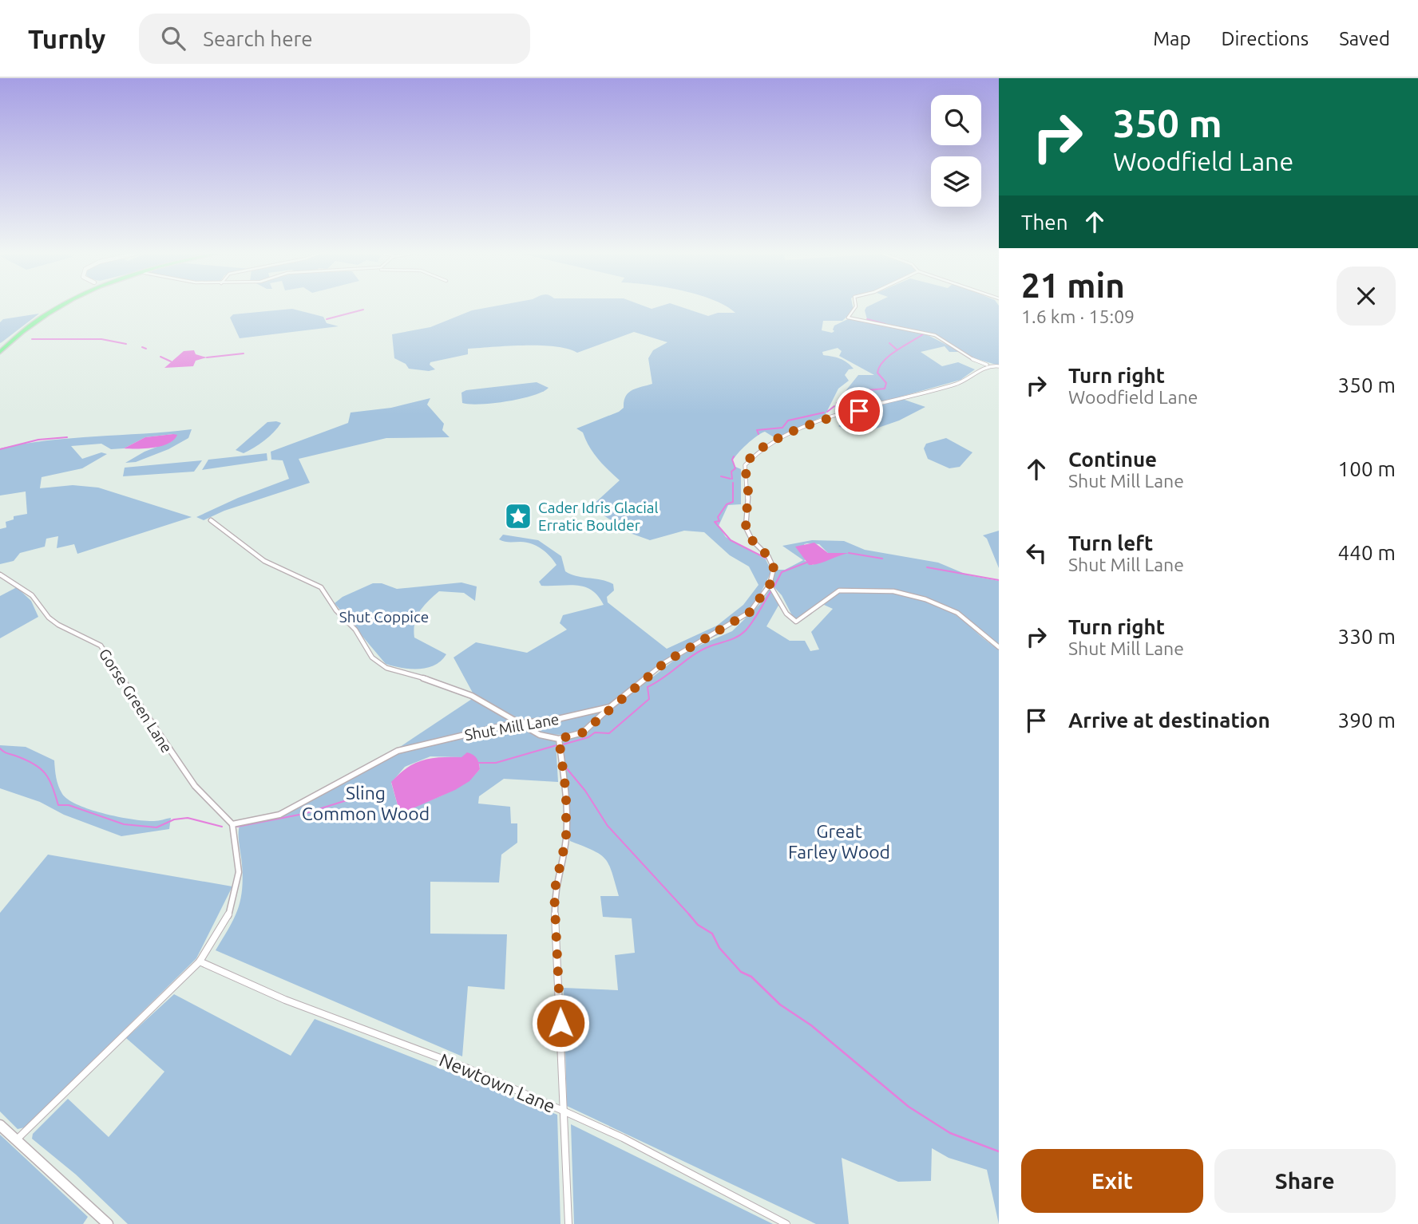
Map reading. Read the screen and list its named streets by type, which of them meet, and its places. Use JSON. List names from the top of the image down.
{
  "streets": {
    "street": ["Gorse Green Lane", "Shut Mill Lane", "Newtown Lane"]
  },
  "crossings": [
    ["Gorse Green Lane", "Shut Mill Lane"]
  ],
  "parks": ["Shut Coppice", "Sling Common Wood", "Great Farley Wood"],
  "places": {
    "place": ["Cader Idris Glacial Erratic Boulder"]
  },
  "page": {
    "header": "Turnly",
    "search": "Search here",
    "nav": ["Map", "Directions", "Saved"],
    "turn": ["350 m", "Woodfield Lane"],
    "then": "Then",
    "heading": ["21 min", "1.6 km · 15:09"],
    "list": [
      {
        "name": "Turn right",
        "note": "Woodfield Lane",
        "value": "350 m"
      },
      {
        "name": "Continue",
        "note": "Shut Mill Lane",
        "value": "100 m"
      },
      {
        "name": "Turn left",
        "note": "Shut Mill Lane",
        "value": "440 m"
      },
      {
        "name": "Turn right",
        "note": "Shut Mill Lane",
        "value": "330 m"
      },
      {
        "name": "Arrive at destination",
        "value": "390 m"
      }
    ],
    "buttons": ["Exit", "Share"]
  }
}
